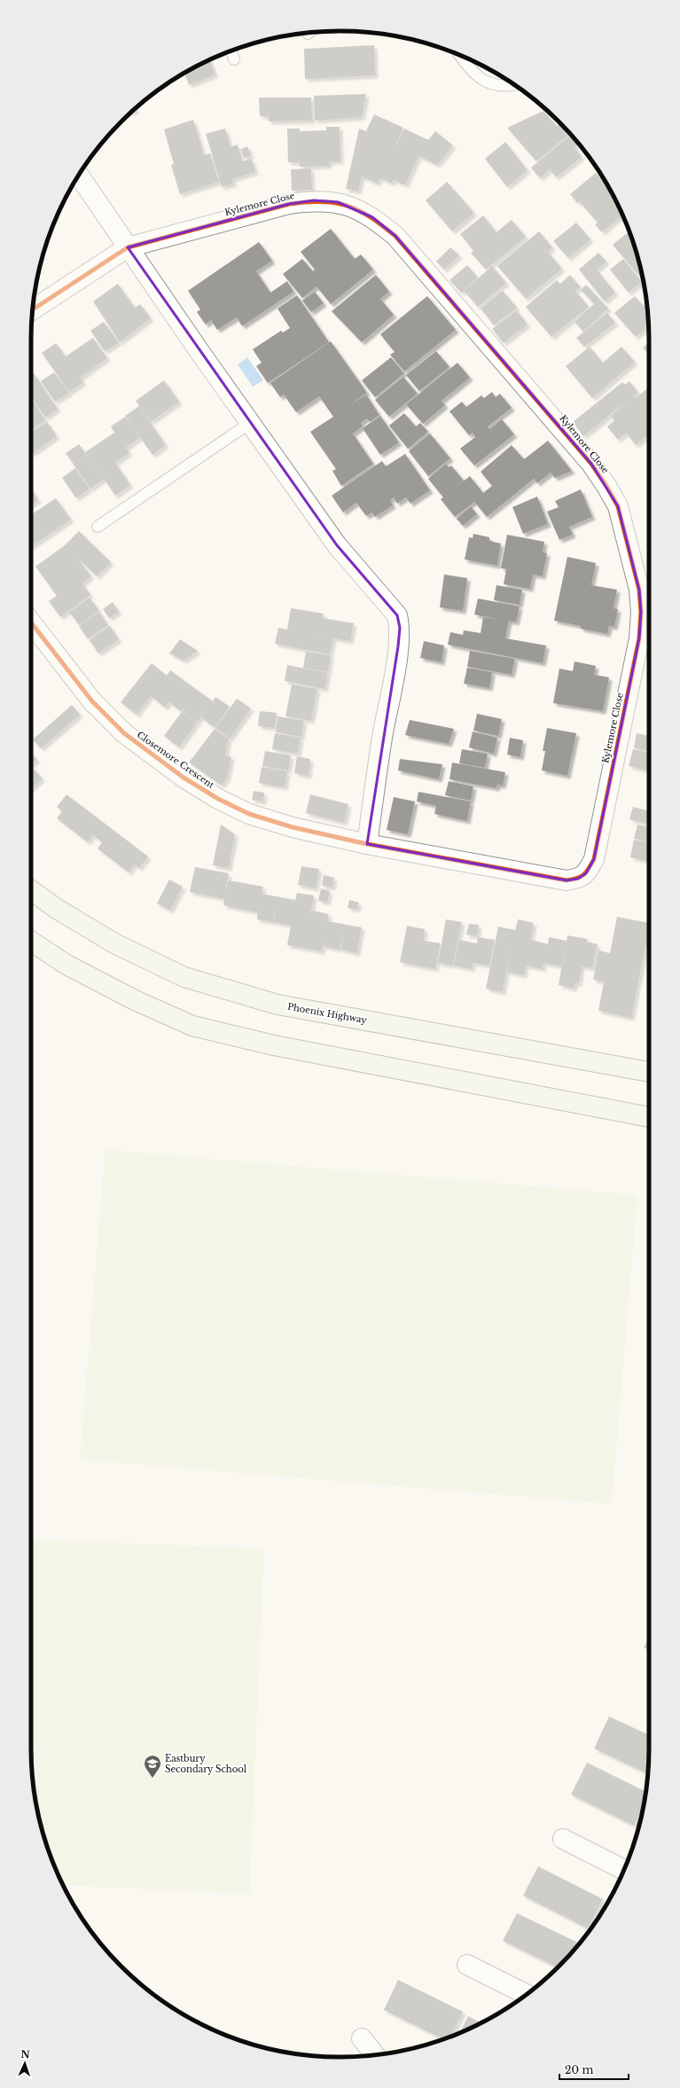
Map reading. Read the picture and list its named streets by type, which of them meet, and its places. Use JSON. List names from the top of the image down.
{
  "streets": {
    "main road": ["Phoenix Highway"],
    "street": ["Kylemore Close", "Closemore Crescent"]
  },
  "crossings": [
    ["Kylemore Close", "Closemore Crescent"]
  ],
  "places": {
    "school or university": ["Eastbury Secondary School"]
  },
  "scale_bar": "20 m",
  "north": "top"
}
